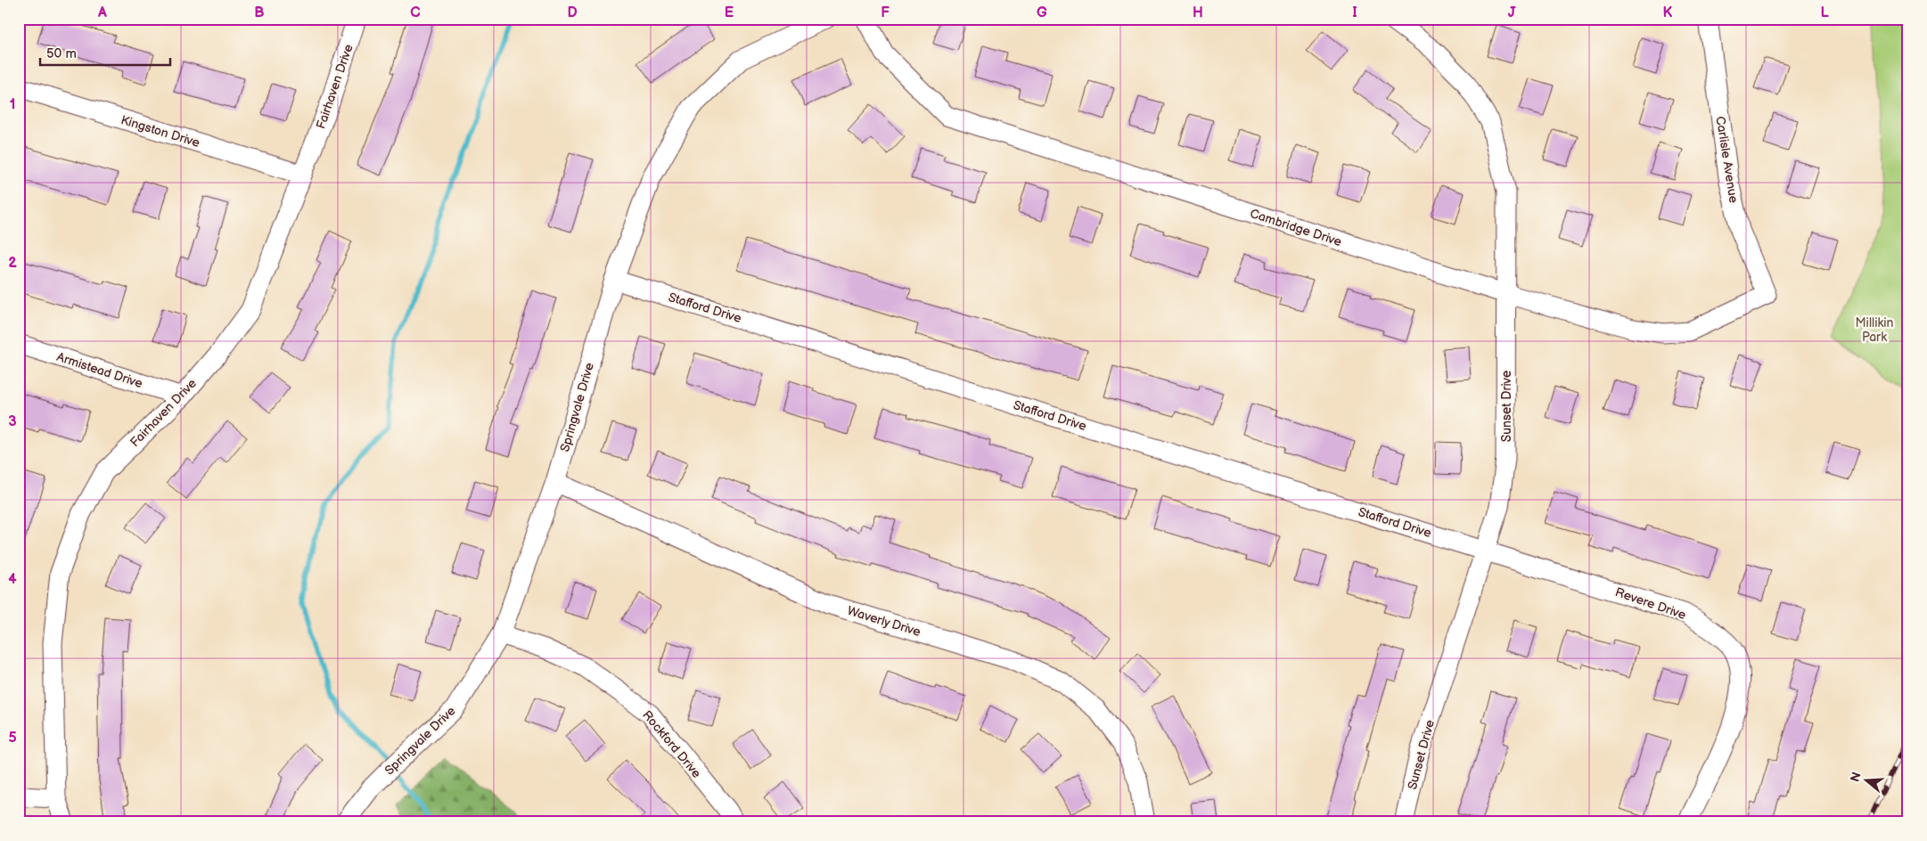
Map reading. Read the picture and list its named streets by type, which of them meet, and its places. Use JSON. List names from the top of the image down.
{
  "streets": {
    "street": [
      "Fairhaven Drive",
      "Kingston Drive",
      "Carlisle Avenue",
      "Cambridge Drive",
      "Stafford Drive",
      "Armistead Drive",
      "Sunset Drive",
      "Springvale Drive",
      "Revere Drive",
      "Waverly Drive",
      "Rockford Drive"
    ]
  },
  "crossings": [
    ["Fairhaven Drive", "Kingston Drive"],
    ["Fairhaven Drive", "Armistead Drive"],
    ["Carlisle Avenue", "Cambridge Drive"],
    ["Cambridge Drive", "Sunset Drive"],
    ["Stafford Drive", "Sunset Drive"],
    ["Stafford Drive", "Springvale Drive"],
    ["Stafford Drive", "Revere Drive"],
    ["Sunset Drive", "Revere Drive"],
    ["Springvale Drive", "Waverly Drive"],
    ["Springvale Drive", "Rockford Drive"]
  ],
  "parks": ["Millikin Park"],
  "scale_bar": "50 m",
  "north": "left",
  "grid": {
    "columns": [
      "A",
      "B",
      "C",
      "D",
      "E",
      "F",
      "G",
      "H",
      "I",
      "J",
      "K",
      "L"
    ],
    "rows": [
      "1",
      "2",
      "3",
      "4",
      "5"
    ]
  }
}
